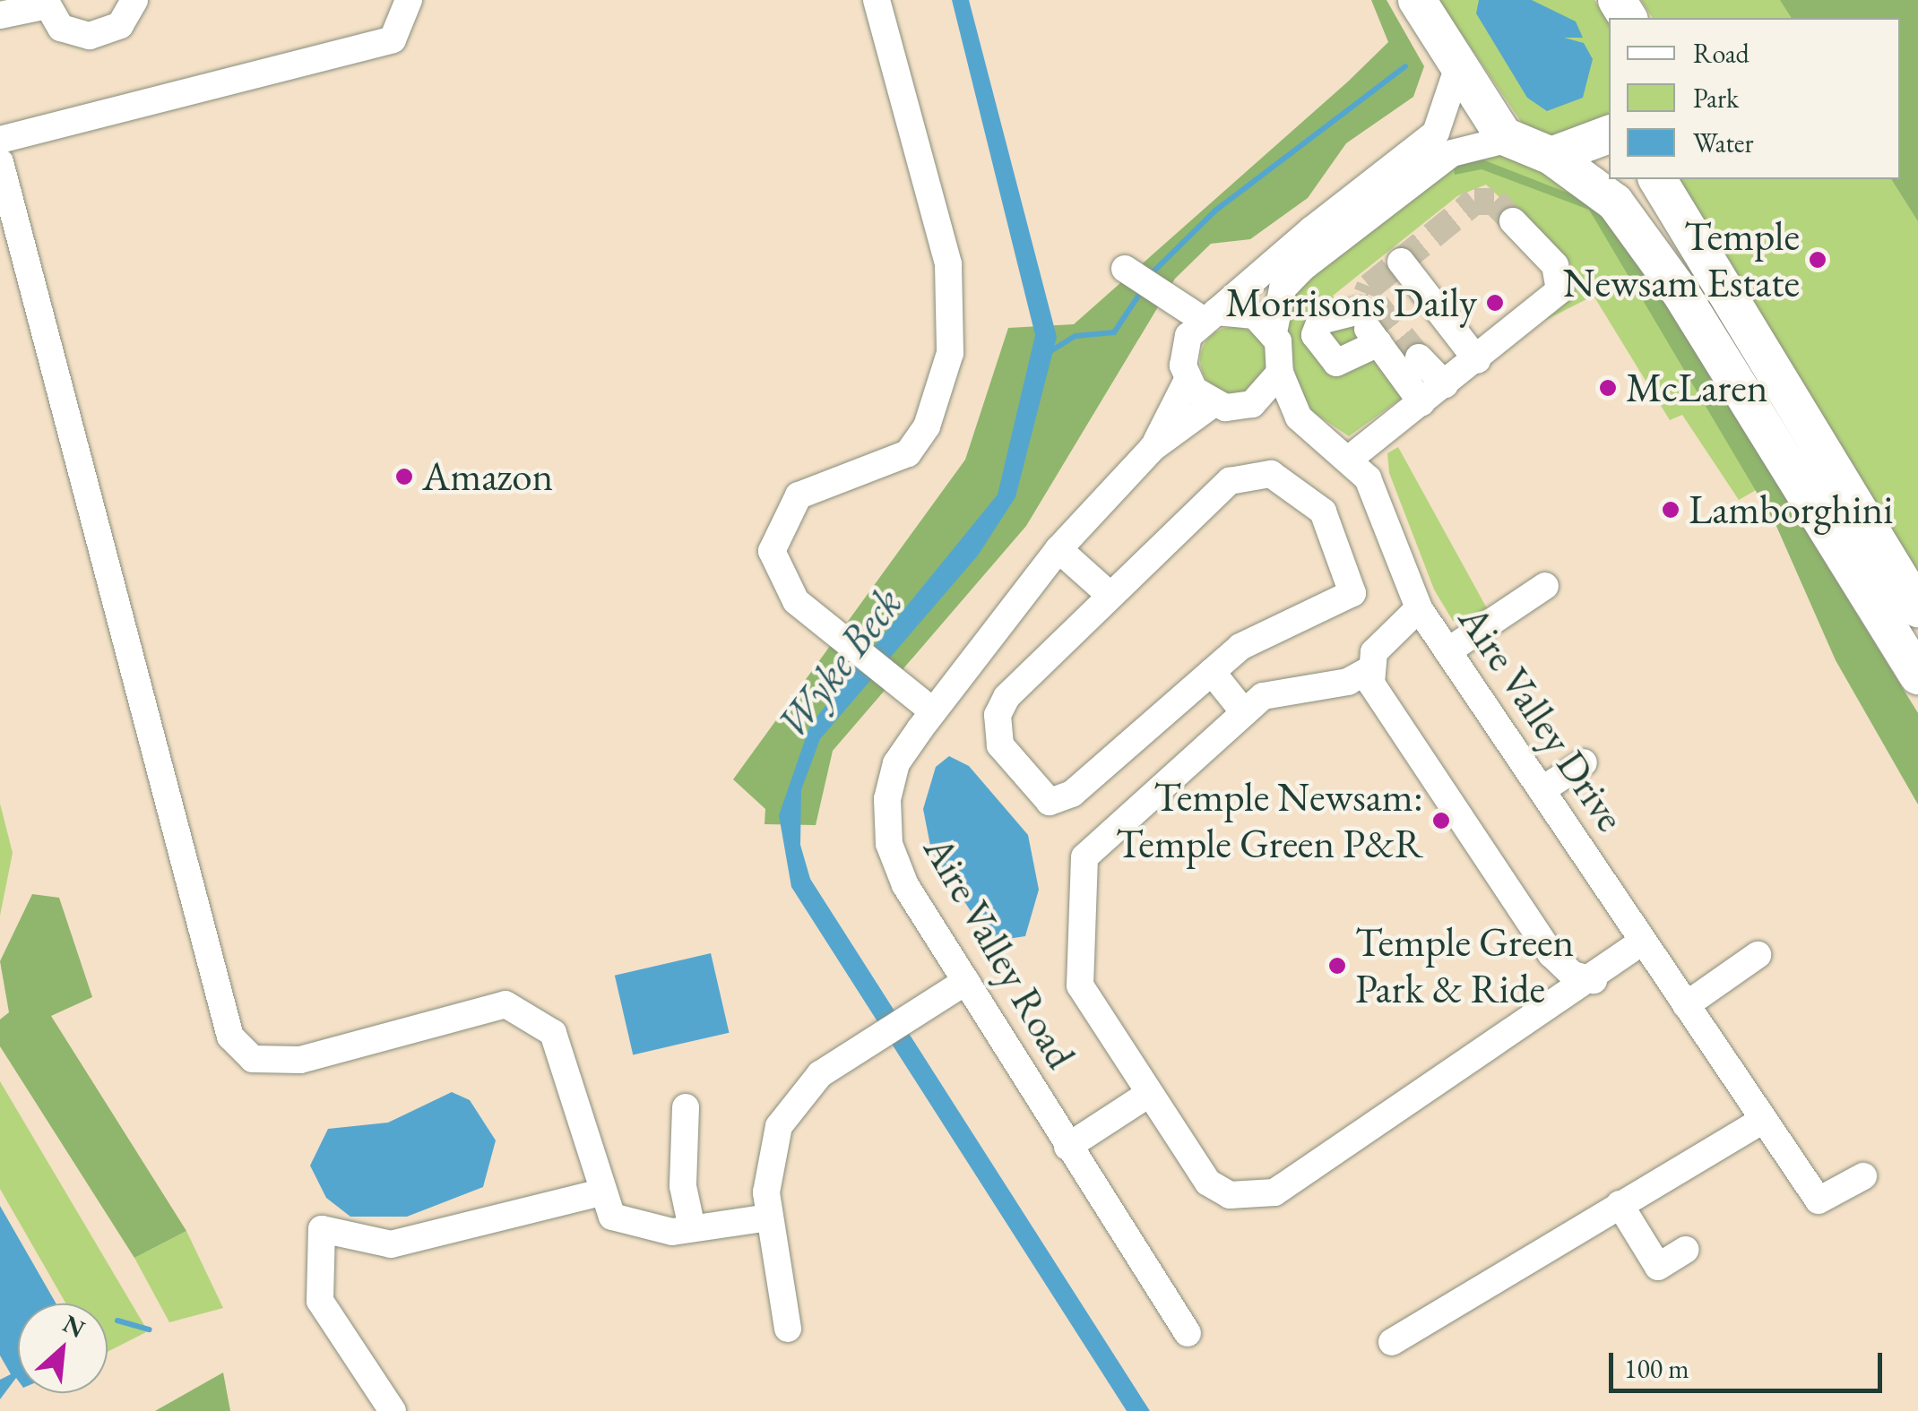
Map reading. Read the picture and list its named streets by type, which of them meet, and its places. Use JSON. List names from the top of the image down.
{
  "streets": {
    "street": ["Aire Valley Drive", "Aire Valley Road"]
  },
  "crossings": [
    ["Aire Valley Drive", "Aire Valley Road"]
  ],
  "water": ["Wyke Beck"],
  "places": [
    "Temple Newsam Estate",
    "Morrisons Daily",
    "McLaren",
    "Amazon",
    "Lamborghini",
    "Temple Newsam: Temple Green P&R",
    "Temple Green Park & Ride"
  ],
  "legend": ["Road", "Park", "Water"],
  "scale_bar": "100 m",
  "north": "top right"
}
